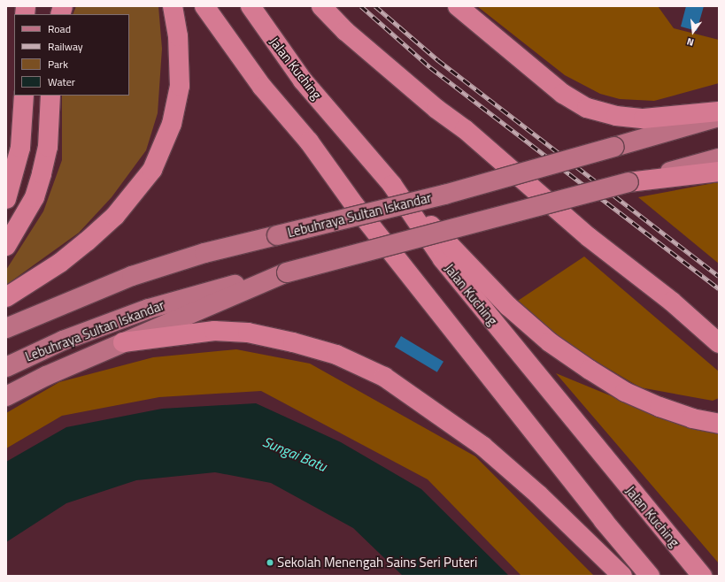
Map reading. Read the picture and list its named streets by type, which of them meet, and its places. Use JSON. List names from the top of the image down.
{
  "streets": {
    "highway": ["Jalan Kuching"],
    "main road": ["Lebuhraya Sultan Iskandar"]
  },
  "water": ["Sungai Batu"],
  "places": ["Sekolah Menengah Sains Seri Puteri"],
  "legend": [
    "Road",
    "Railway",
    "Park",
    "Water"
  ],
  "north": "bottom"
}
